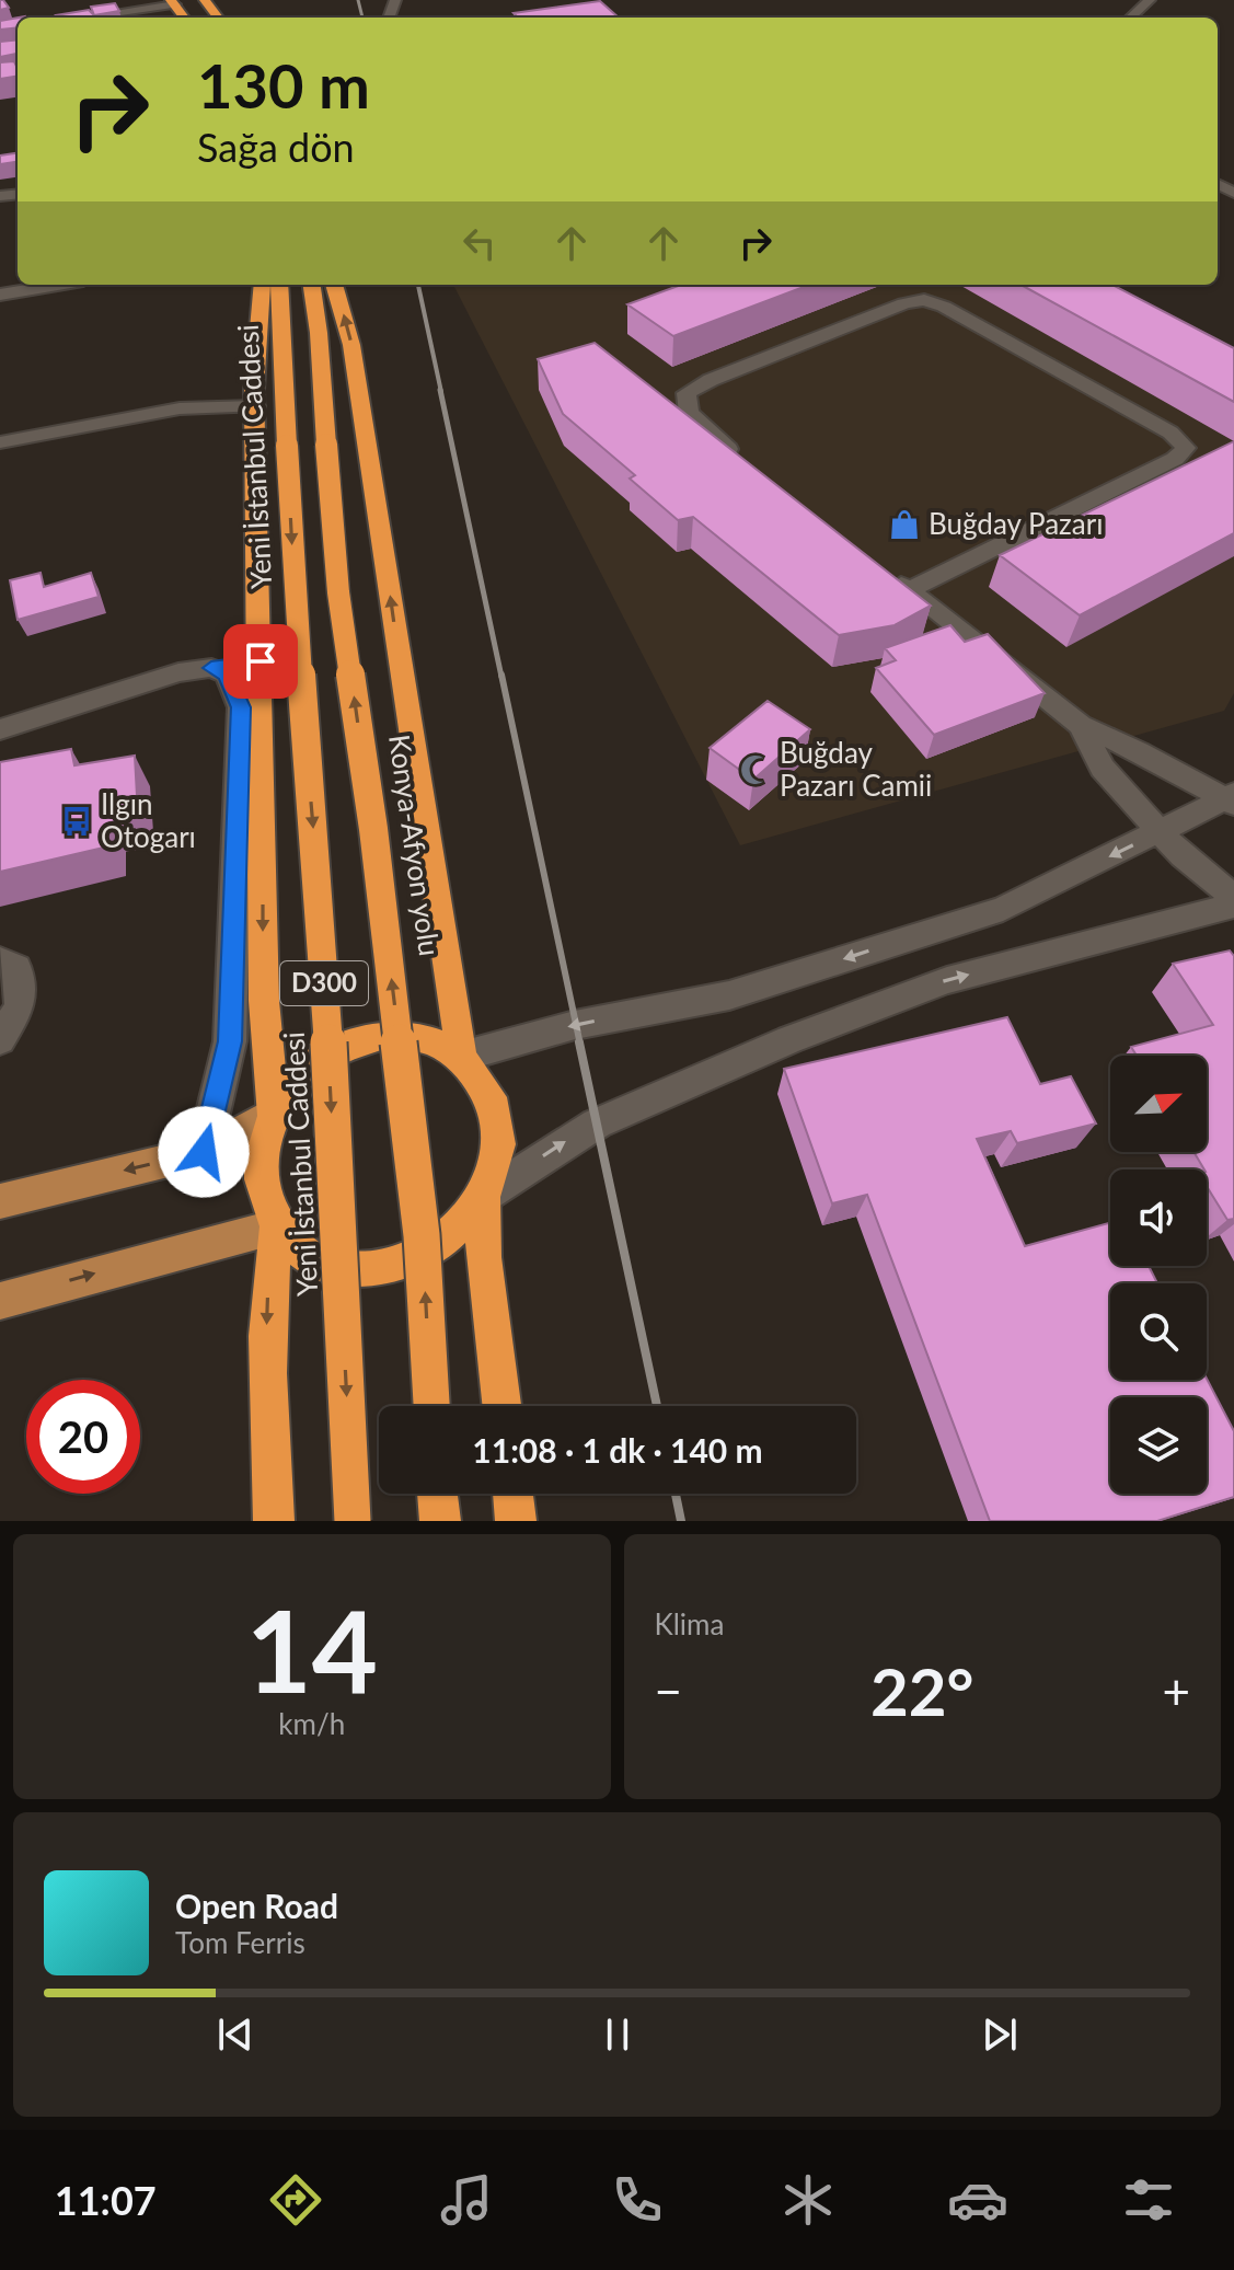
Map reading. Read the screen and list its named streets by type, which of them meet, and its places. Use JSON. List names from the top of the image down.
{
  "streets": {
    "highway": ["Yeni İstanbul Caddesi", "Konya-Afyon yolu", "D300"]
  },
  "places": {
    "shop": ["Buğday Pazarı"],
    "mosque": ["Buğday Pazarı Camii"],
    "bus stop": ["Ilgın Otogarı"]
  },
  "north": "top right",
  "page": {
    "turn": ["130 m", "Sağa dön"],
    "limit": "20",
    "trip": "11:08 · 1 dk · 140 m",
    "tile": [
      ["14", "km/h"],
      "Klima"
    ],
    "heat": ["−", "22°", "+"],
    "song": ["Open Road", "Tom Ferris"],
    "tabs": "11:07"
  }
}
